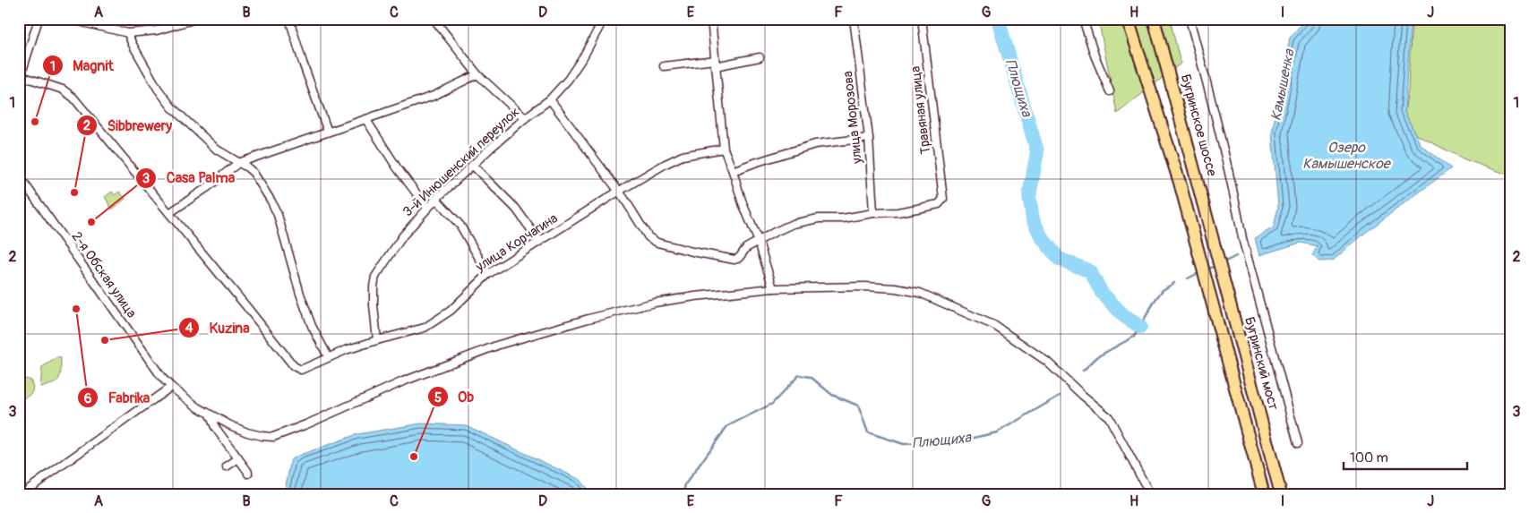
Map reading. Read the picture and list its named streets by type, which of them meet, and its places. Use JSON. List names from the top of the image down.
{
  "streets": {
    "main road": ["Бугринское шоссе", "Бугринский мост"],
    "street": [
      "Травяная улица",
      "улица Морозова",
      "3-й Инюшенский переулок",
      "улица Корчагина",
      "2-я Обская улица"
    ]
  },
  "crossings": [
    ["Травяная улица", "улица Морозова"],
    ["Бугринское шоссе", "Бугринский мост"],
    ["3-й Инюшенский переулок", "улица Корчагина"]
  ],
  "water": ["Камышенка", "Плющиха", "Озеро Камышенское"],
  "places": [
    "Magnit",
    "Sibbrewery",
    "Casa Palma",
    "Fabrika",
    "Kuzina",
    "Ob"
  ],
  "scale_bar": "100 m",
  "grid": {
    "columns": [
      "A",
      "B",
      "C",
      "D",
      "E",
      "F",
      "G",
      "H",
      "I",
      "J"
    ],
    "rows": ["1", "2", "3"]
  }
}
